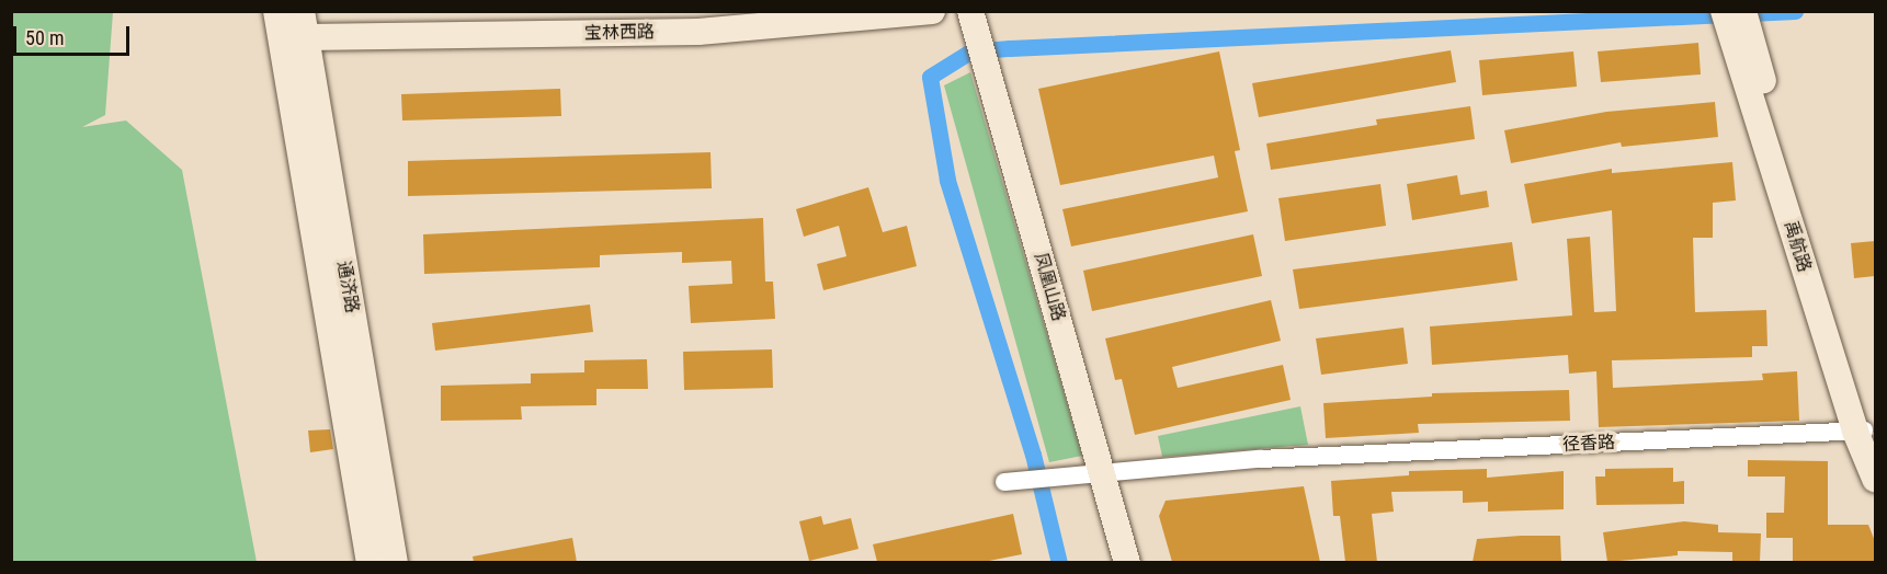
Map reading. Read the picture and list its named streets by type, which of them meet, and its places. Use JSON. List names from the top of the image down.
{
  "streets": {
    "main road": [
      "宝林西路",
      "禹航路",
      "通济路",
      "凤凰山路"
    ],
    "street": ["径香路"]
  },
  "crossings": [
    ["宝林西路", "通济路"],
    ["禹航路", "径香路"],
    ["凤凰山路", "径香路"]
  ],
  "scale_bar": "50 m"
}
